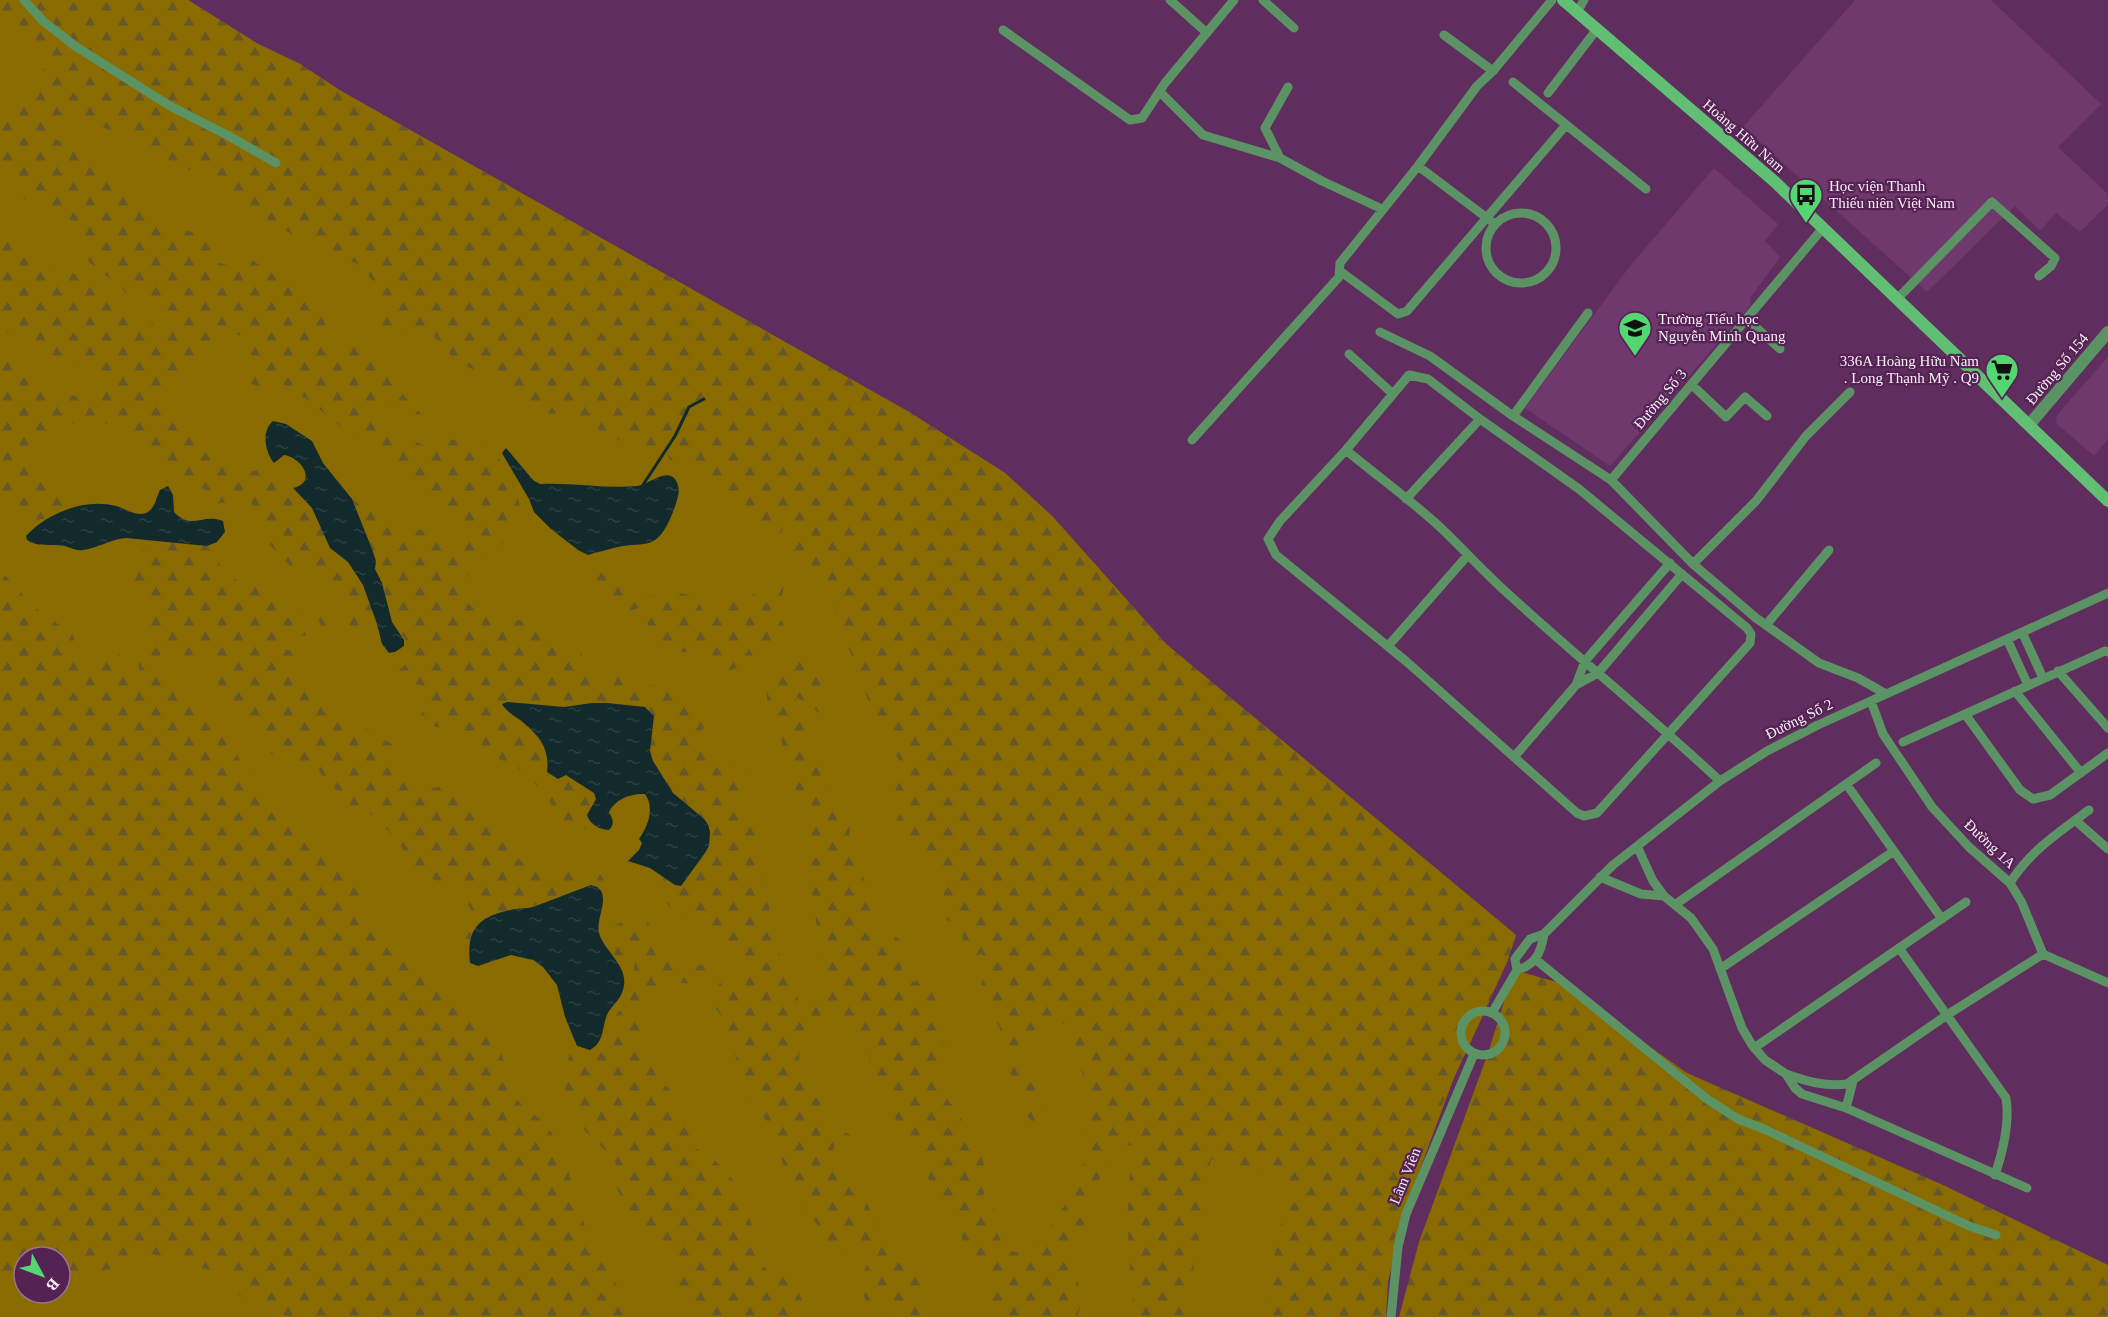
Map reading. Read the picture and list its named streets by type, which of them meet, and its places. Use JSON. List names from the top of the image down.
{
  "streets": {
    "main road": ["Hoàng Hữu Nam"],
    "street": [
      "Đường Số 154",
      "Đường Số 3",
      "Đường Số 2",
      "Đường 1A",
      "Lâm Viên"
    ]
  },
  "crossings": [
    ["Hoàng Hữu Nam", "Đường Số 154"],
    ["Hoàng Hữu Nam", "Đường Số 3"],
    ["Đường Số 2", "Đường 1A"]
  ],
  "places": {
    "bus stop": ["Học viện Thanh Thiếu niên Việt Nam"],
    "school or university": ["Trường Tiểu học Nguyễn Minh Quang"],
    "supermarket": ["336A Hoàng Hữu Nam . Long Thạnh Mỹ . Q9"]
  },
  "north": "bottom right"
}
